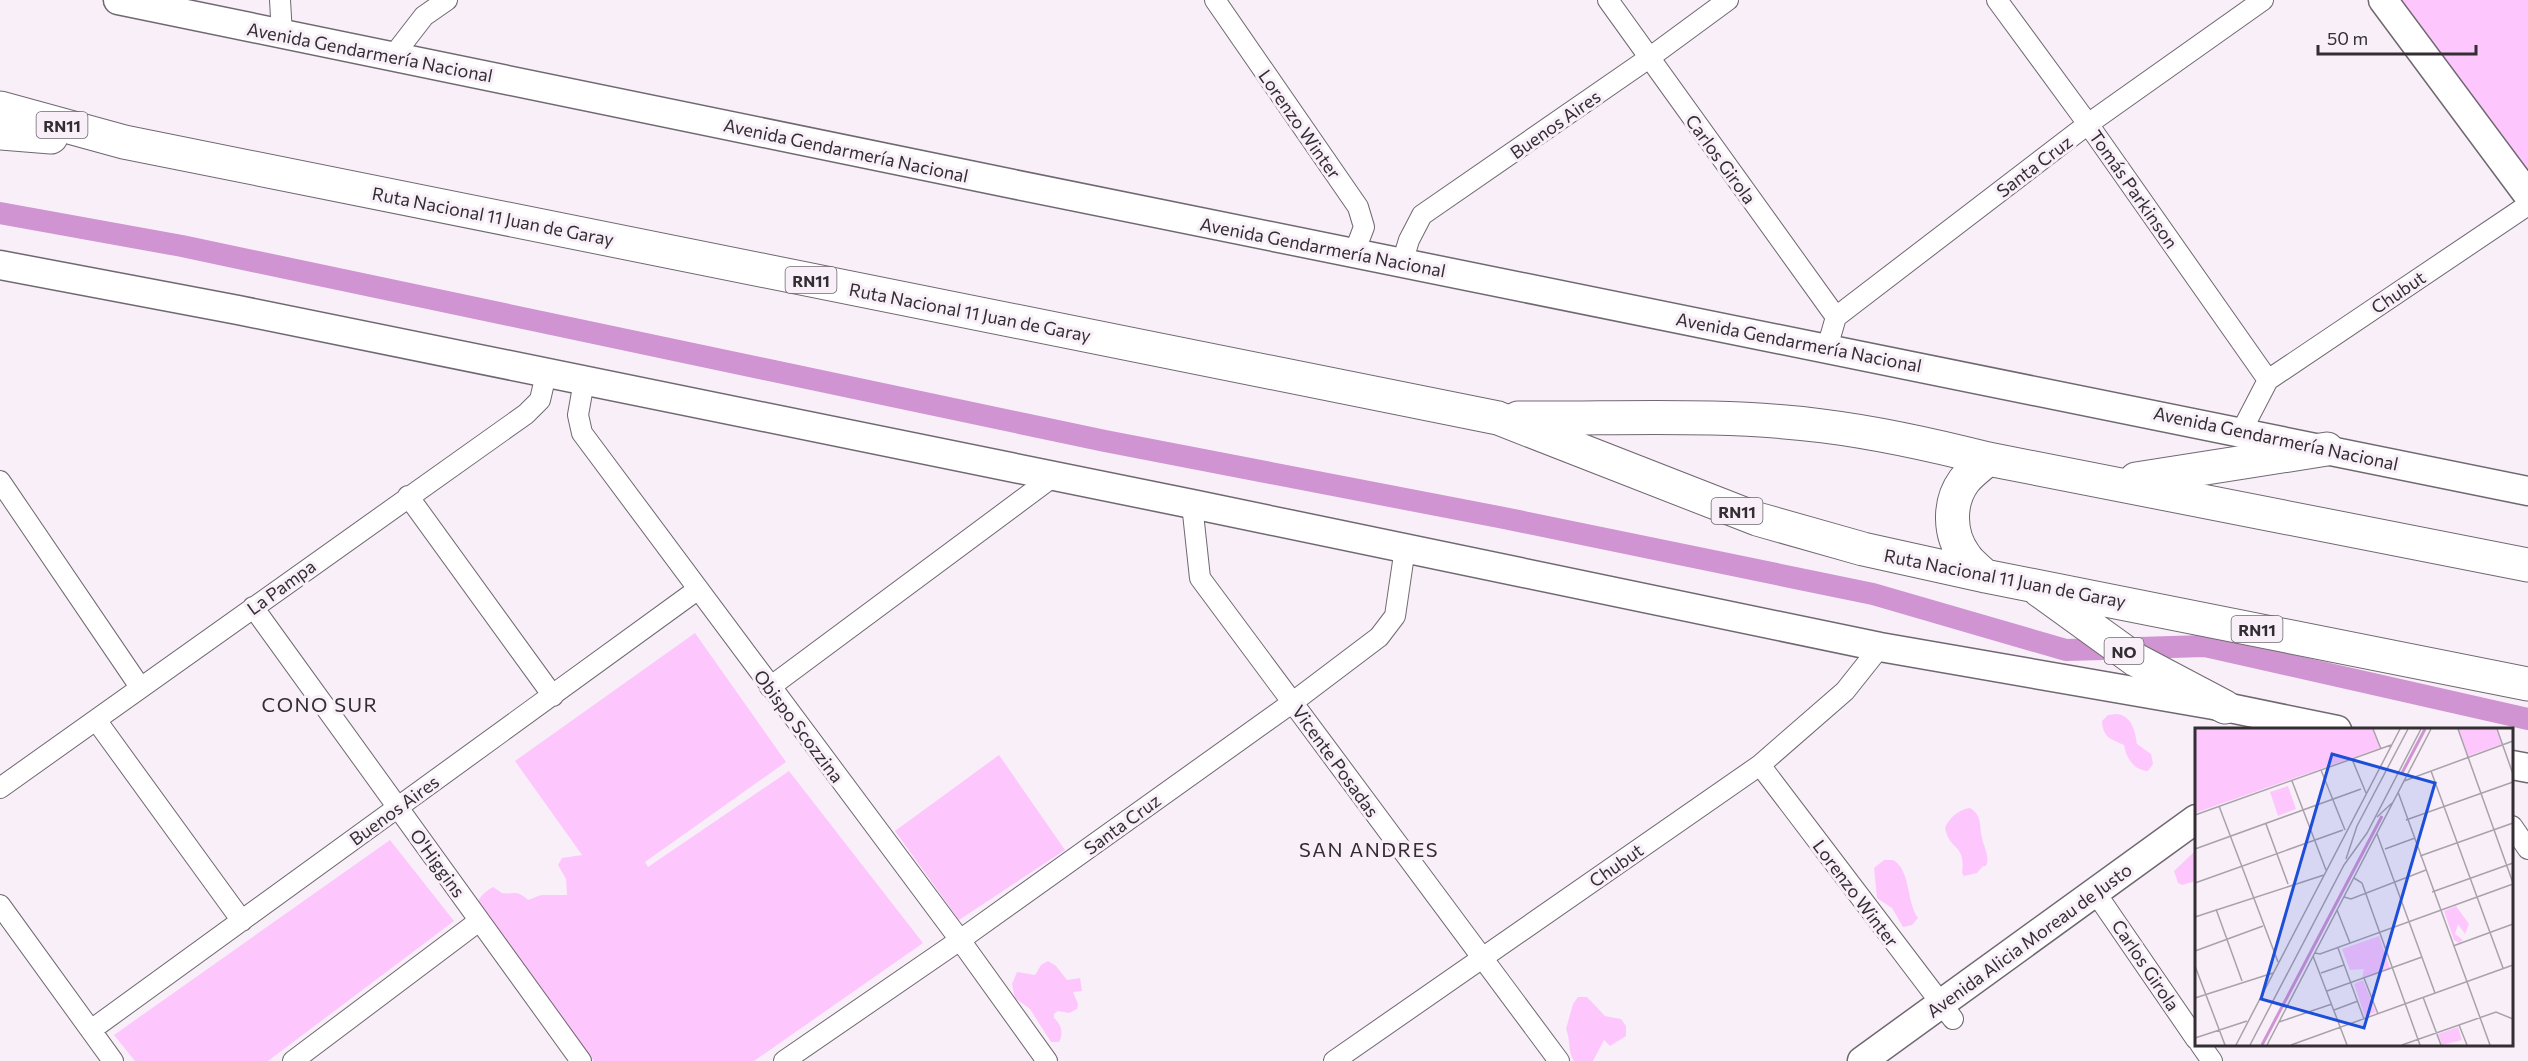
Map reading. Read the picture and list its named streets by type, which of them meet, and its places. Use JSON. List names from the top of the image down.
{
  "streets": {
    "highway": ["RN11", "Ruta Nacional 11 Juan de Garay", "NO"],
    "main road": ["Avenida Gendarmería Nacional", "Avenida Alicia Moreau de Justo"],
    "street": [
      "Lorenzo Winter",
      "Buenos Aires",
      "Carlos Girola",
      "Santa Cruz",
      "Tomás Parkinson",
      "Chubut",
      "La Pampa",
      "Obispo Scozzina",
      "Vicente Posadas",
      "O'Higgins"
    ]
  },
  "crossings": [
    ["Avenida Gendarmería Nacional", "Lorenzo Winter"],
    ["Avenida Gendarmería Nacional", "Buenos Aires"],
    ["Lorenzo Winter", "Chubut"],
    ["Lorenzo Winter", "Avenida Alicia Moreau de Justo"],
    ["Buenos Aires", "Carlos Girola"],
    ["Buenos Aires", "Obispo Scozzina"],
    ["Buenos Aires", "O'Higgins"],
    ["Carlos Girola", "Santa Cruz"],
    ["Carlos Girola", "Avenida Alicia Moreau de Justo"],
    ["Santa Cruz", "Tomás Parkinson"],
    ["Santa Cruz", "Obispo Scozzina"],
    ["Santa Cruz", "Vicente Posadas"],
    ["Tomás Parkinson", "Chubut"],
    ["Ruta Nacional 11 Juan de Garay", "NO"],
    ["Chubut", "Vicente Posadas"],
    ["La Pampa", "O'Higgins"]
  ],
  "districts": ["CONO SUR", "SAN ANDRES"],
  "scale_bar": "50 m"
}
